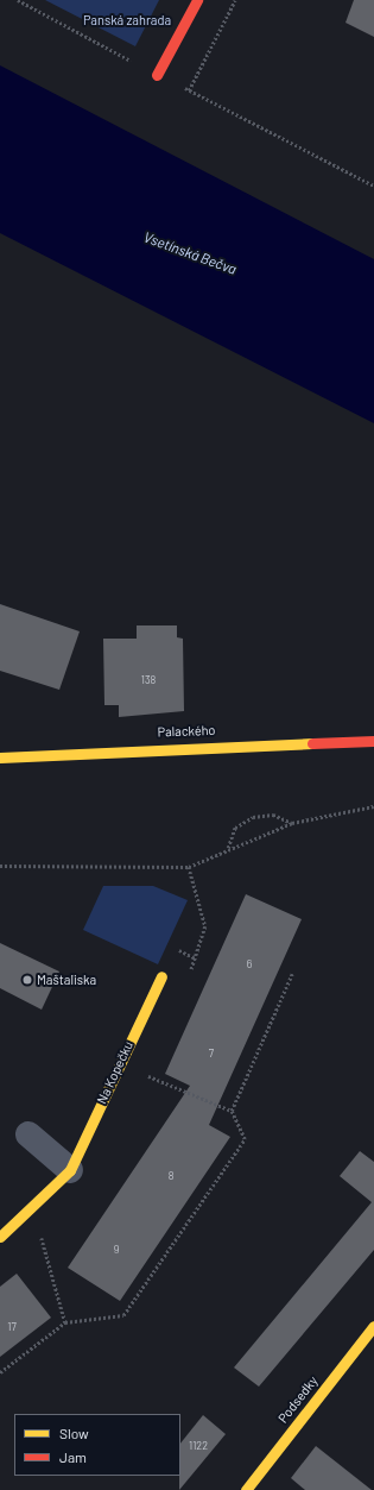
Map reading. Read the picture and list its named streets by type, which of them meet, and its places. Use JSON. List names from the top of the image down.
{
  "streets": {
    "street": ["Palackého", "Na Kopečku", "Podsedky"]
  },
  "water": ["Vsetínská Bečva"],
  "parks": ["Panská zahrada"],
  "places": ["Maštaliska"],
  "house_numbers": [
    "138",
    "6",
    "7",
    "8",
    "9",
    "17",
    "1122"
  ],
  "legend": ["Slow", "Jam"]
}
